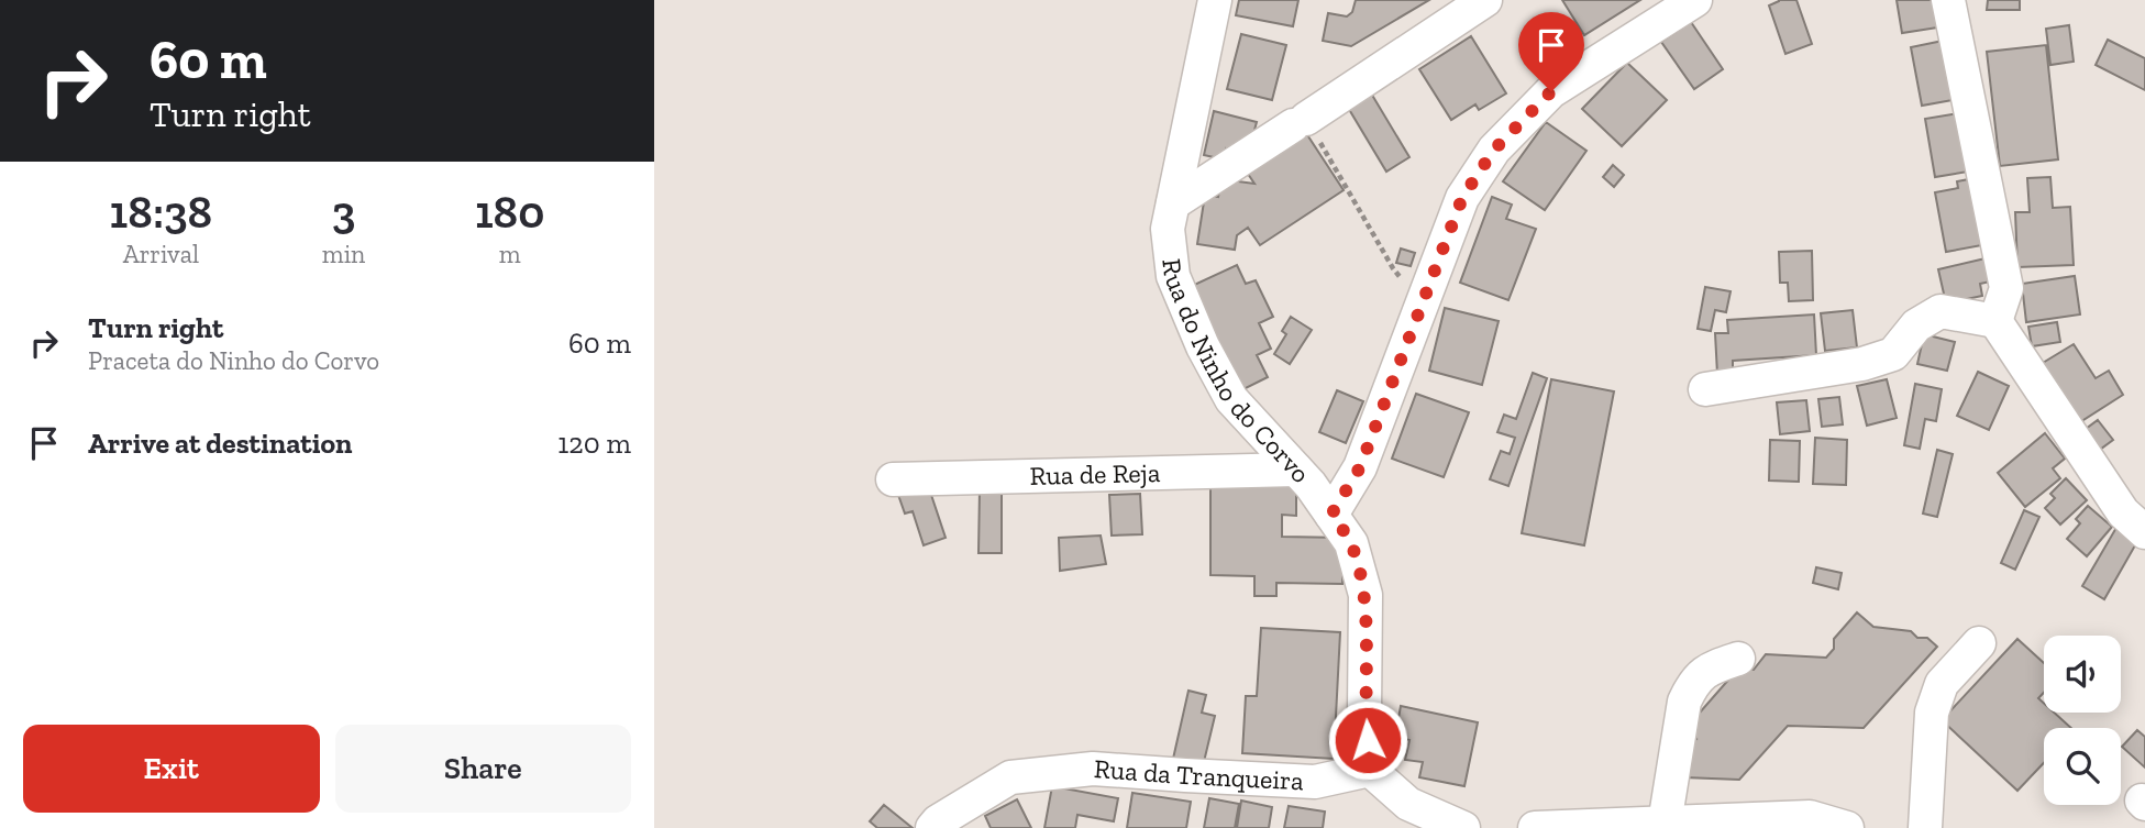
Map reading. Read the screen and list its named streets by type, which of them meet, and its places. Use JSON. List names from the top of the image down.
{
  "streets": {
    "street": ["Rua do Ninho do Corvo", "Rua de Reja", "Rua da Tranqueira"]
  },
  "crossings": [
    ["Rua do Ninho do Corvo", "Rua de Reja"],
    ["Rua do Ninho do Corvo", "Rua da Tranqueira"]
  ],
  "page": {
    "turn": ["60 m", "Turn right"],
    "eta": [
      "18:38",
      "Arrival",
      "3",
      "min",
      "180",
      "m"
    ],
    "list": [
      {
        "name": "Turn right",
        "note": "Praceta do Ninho do Corvo",
        "value": "60 m"
      },
      {
        "name": "Arrive at destination",
        "value": "120 m"
      }
    ],
    "buttons": ["Exit", "Share"]
  }
}
